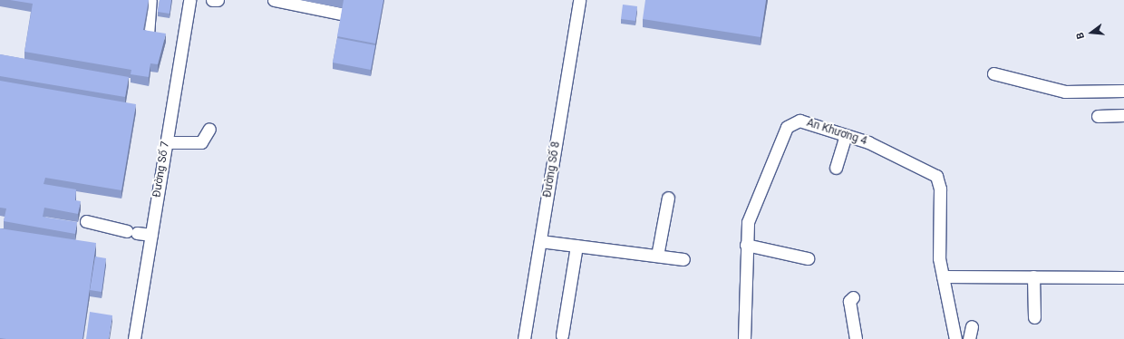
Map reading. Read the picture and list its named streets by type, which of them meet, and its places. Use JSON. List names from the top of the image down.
{
  "streets": {
    "street": ["An Khương 4", "Đường Số 7", "Đường Số 8"]
  },
  "north": "left"
}
